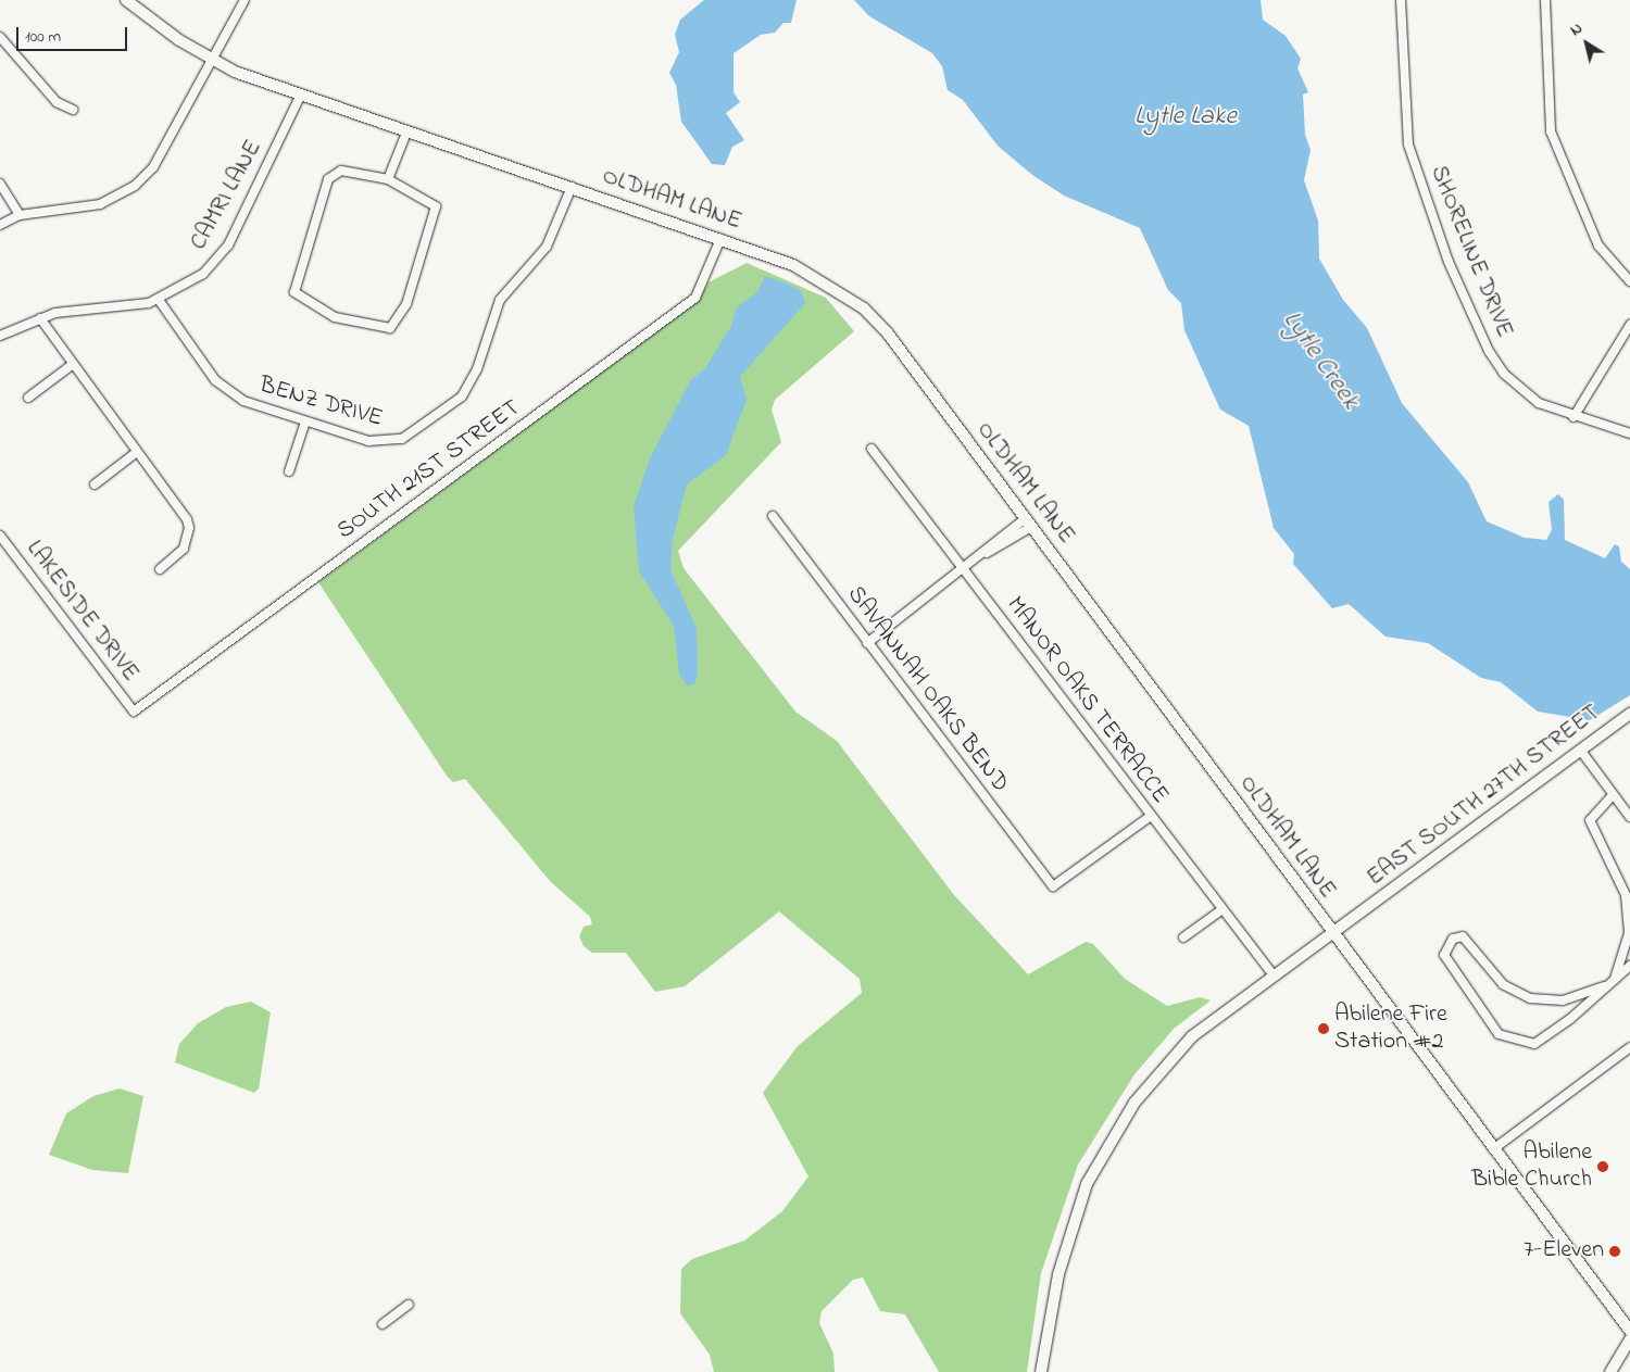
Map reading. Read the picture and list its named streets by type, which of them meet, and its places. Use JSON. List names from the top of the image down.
{
  "streets": {
    "main road": ["OLDHAM LANE", "EAST SOUTH 27TH STREET"],
    "street": [
      "CAMRI LANE",
      "SHORELINE DRIVE",
      "BENZ DRIVE",
      "SOUTH 21ST STREET",
      "LAKESIDE DRIVE",
      "SAVANNAH OAKS BEND",
      "MANOR OAKS TERRACCE"
    ]
  },
  "crossings": [
    ["CAMRI LANE", "OLDHAM LANE"],
    ["CAMRI LANE", "BENZ DRIVE"],
    ["OLDHAM LANE", "BENZ DRIVE"],
    ["OLDHAM LANE", "SOUTH 21ST STREET"],
    ["OLDHAM LANE", "EAST SOUTH 27TH STREET"],
    ["SOUTH 21ST STREET", "LAKESIDE DRIVE"],
    ["SAVANNAH OAKS BEND", "MANOR OAKS TERRACCE"],
    ["MANOR OAKS TERRACCE", "EAST SOUTH 27TH STREET"]
  ],
  "water": ["Lytle Lake", "Lytle Creek"],
  "places": ["Abilene Fire Station #2", "Abilene Bible Church", "7-Eleven"],
  "scale_bar": "100 m",
  "north": "top left"
}
